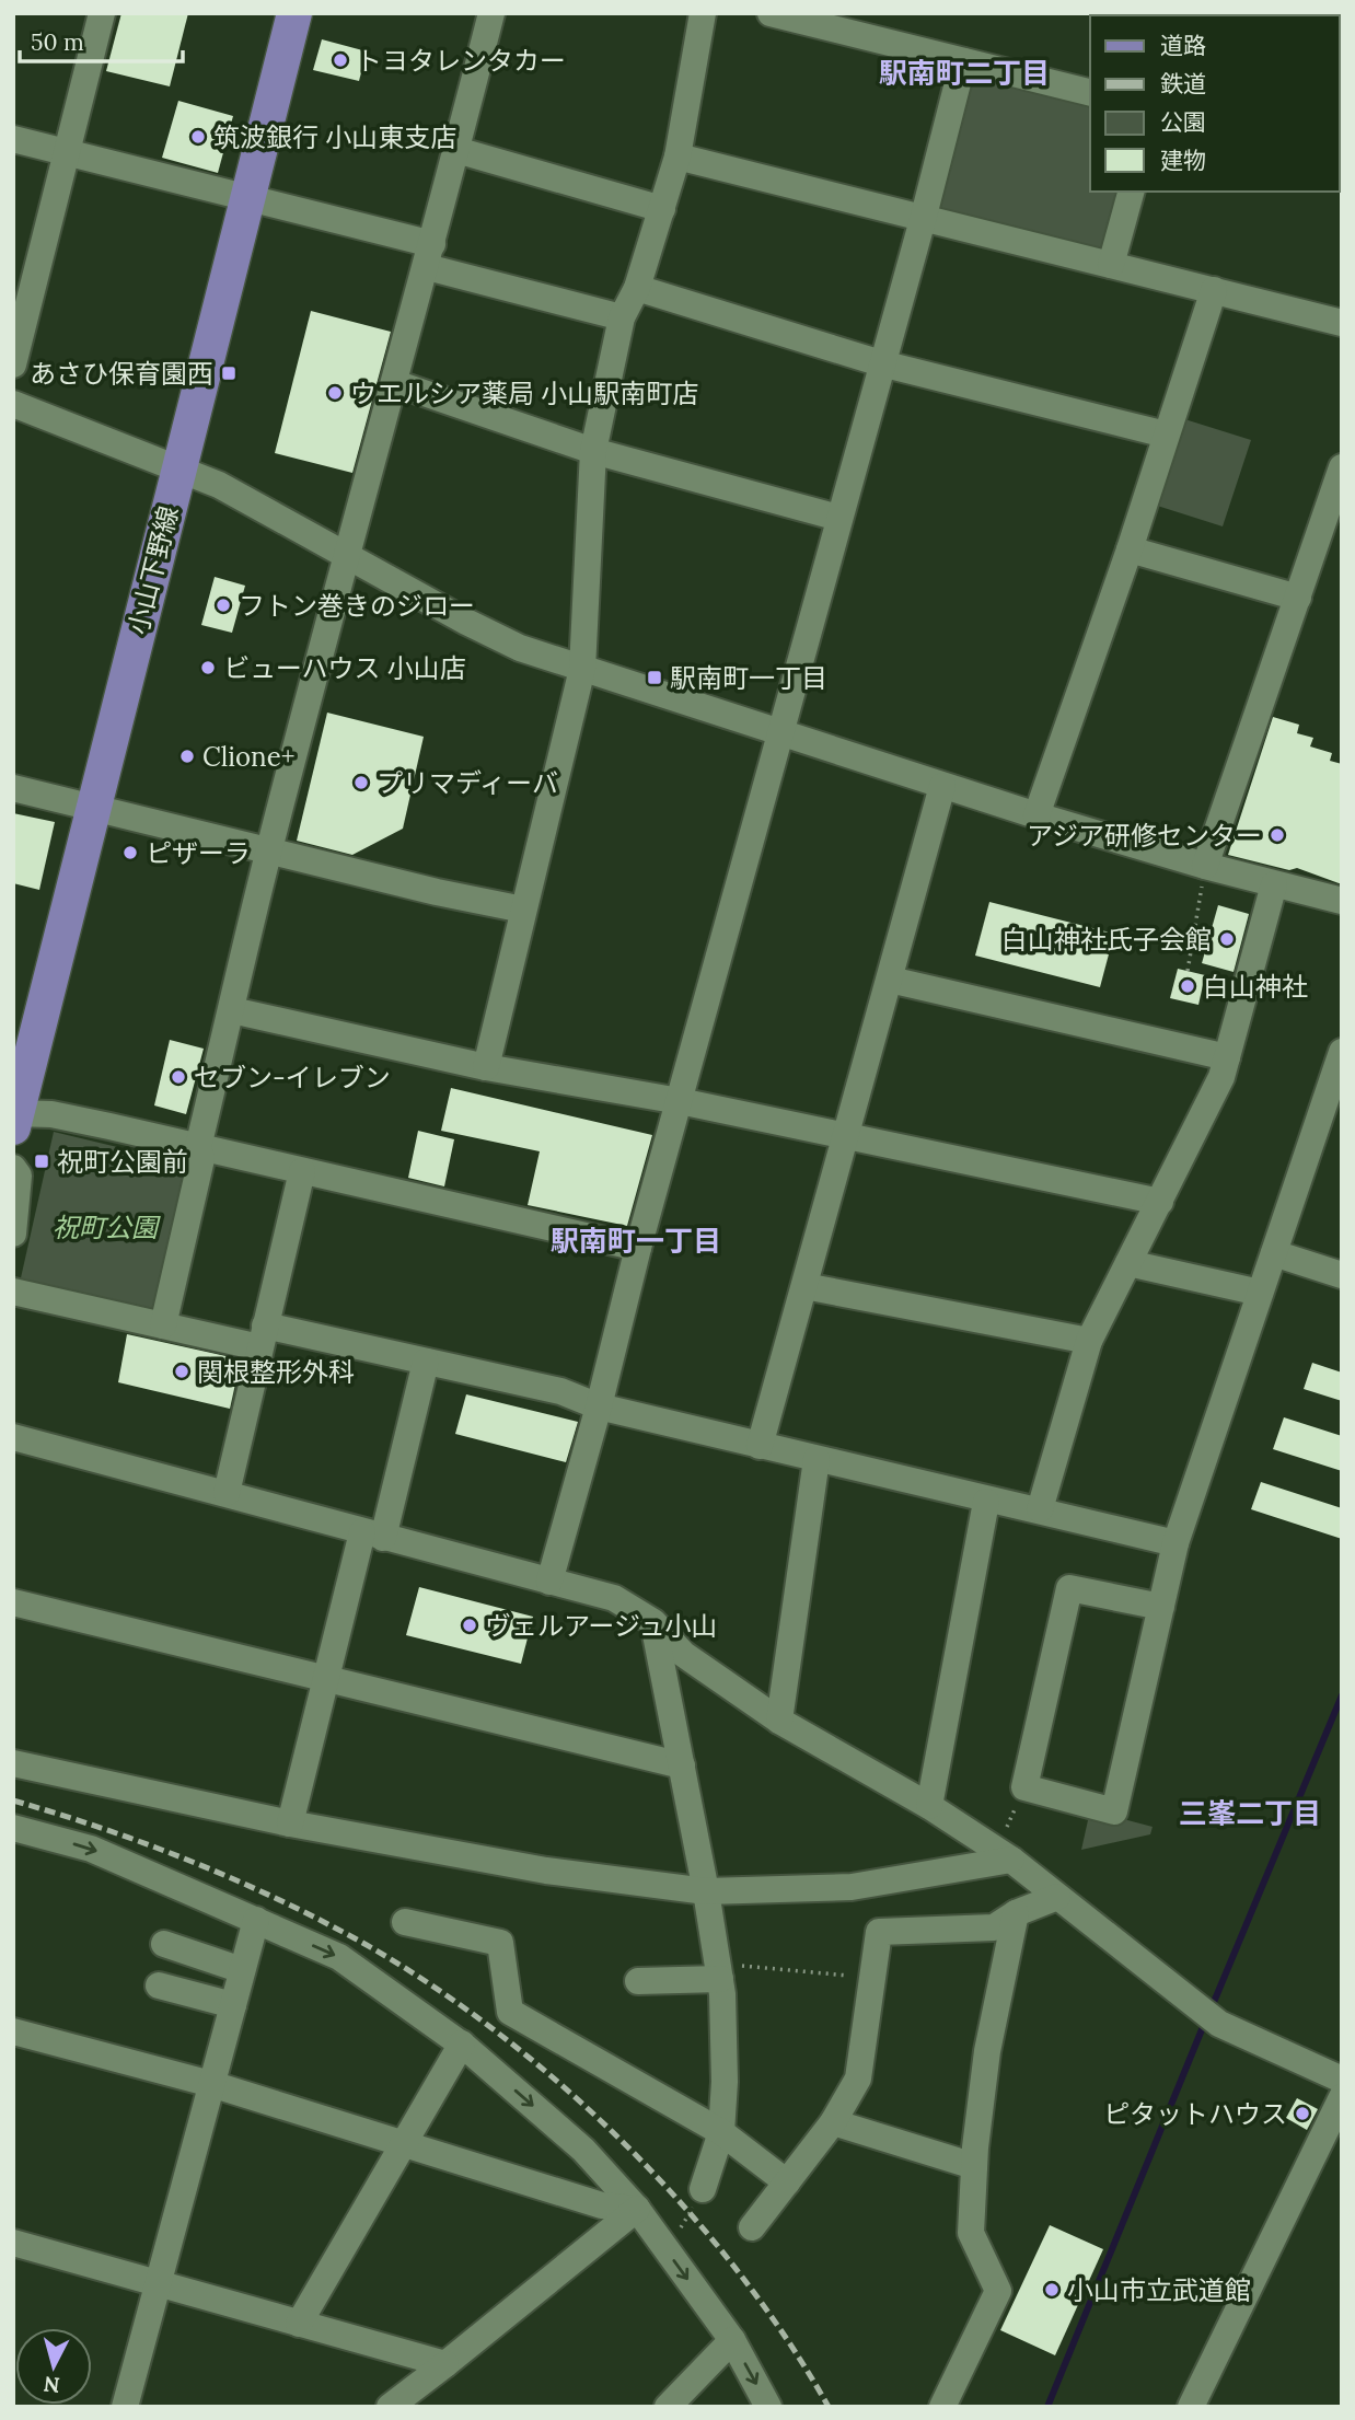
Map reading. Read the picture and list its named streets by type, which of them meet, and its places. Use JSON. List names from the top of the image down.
{
  "streets": {
    "main road": ["小山下野線"]
  },
  "districts": ["駅南町二丁目", "駅南町一丁目", "三峯二丁目"],
  "parks": ["祝町公園"],
  "places": {
    "other": [
      "トヨタレンタカー",
      "筑波銀行 小山東支店",
      "ウエルシア薬局 小山駅南町店",
      "フトン巻きのジロー",
      "ビューハウス 小山店",
      "Clione+",
      "プリマディーバ",
      "アジア研修センター",
      "ピザーラ",
      "白山神社氏子会館",
      "白山神社",
      "セブン-イレブン",
      "関根整形外科",
      "ヴェルアージュ小山",
      "ピタットハウス",
      "小山市立武道館"
    ],
    "transit": ["あさひ保育園西", "駅南町一丁目", "祝町公園前"]
  },
  "legend": [
    "道路",
    "鉄道",
    "公園",
    "建物"
  ],
  "scale_bar": "50 m",
  "north": "bottom"
}
